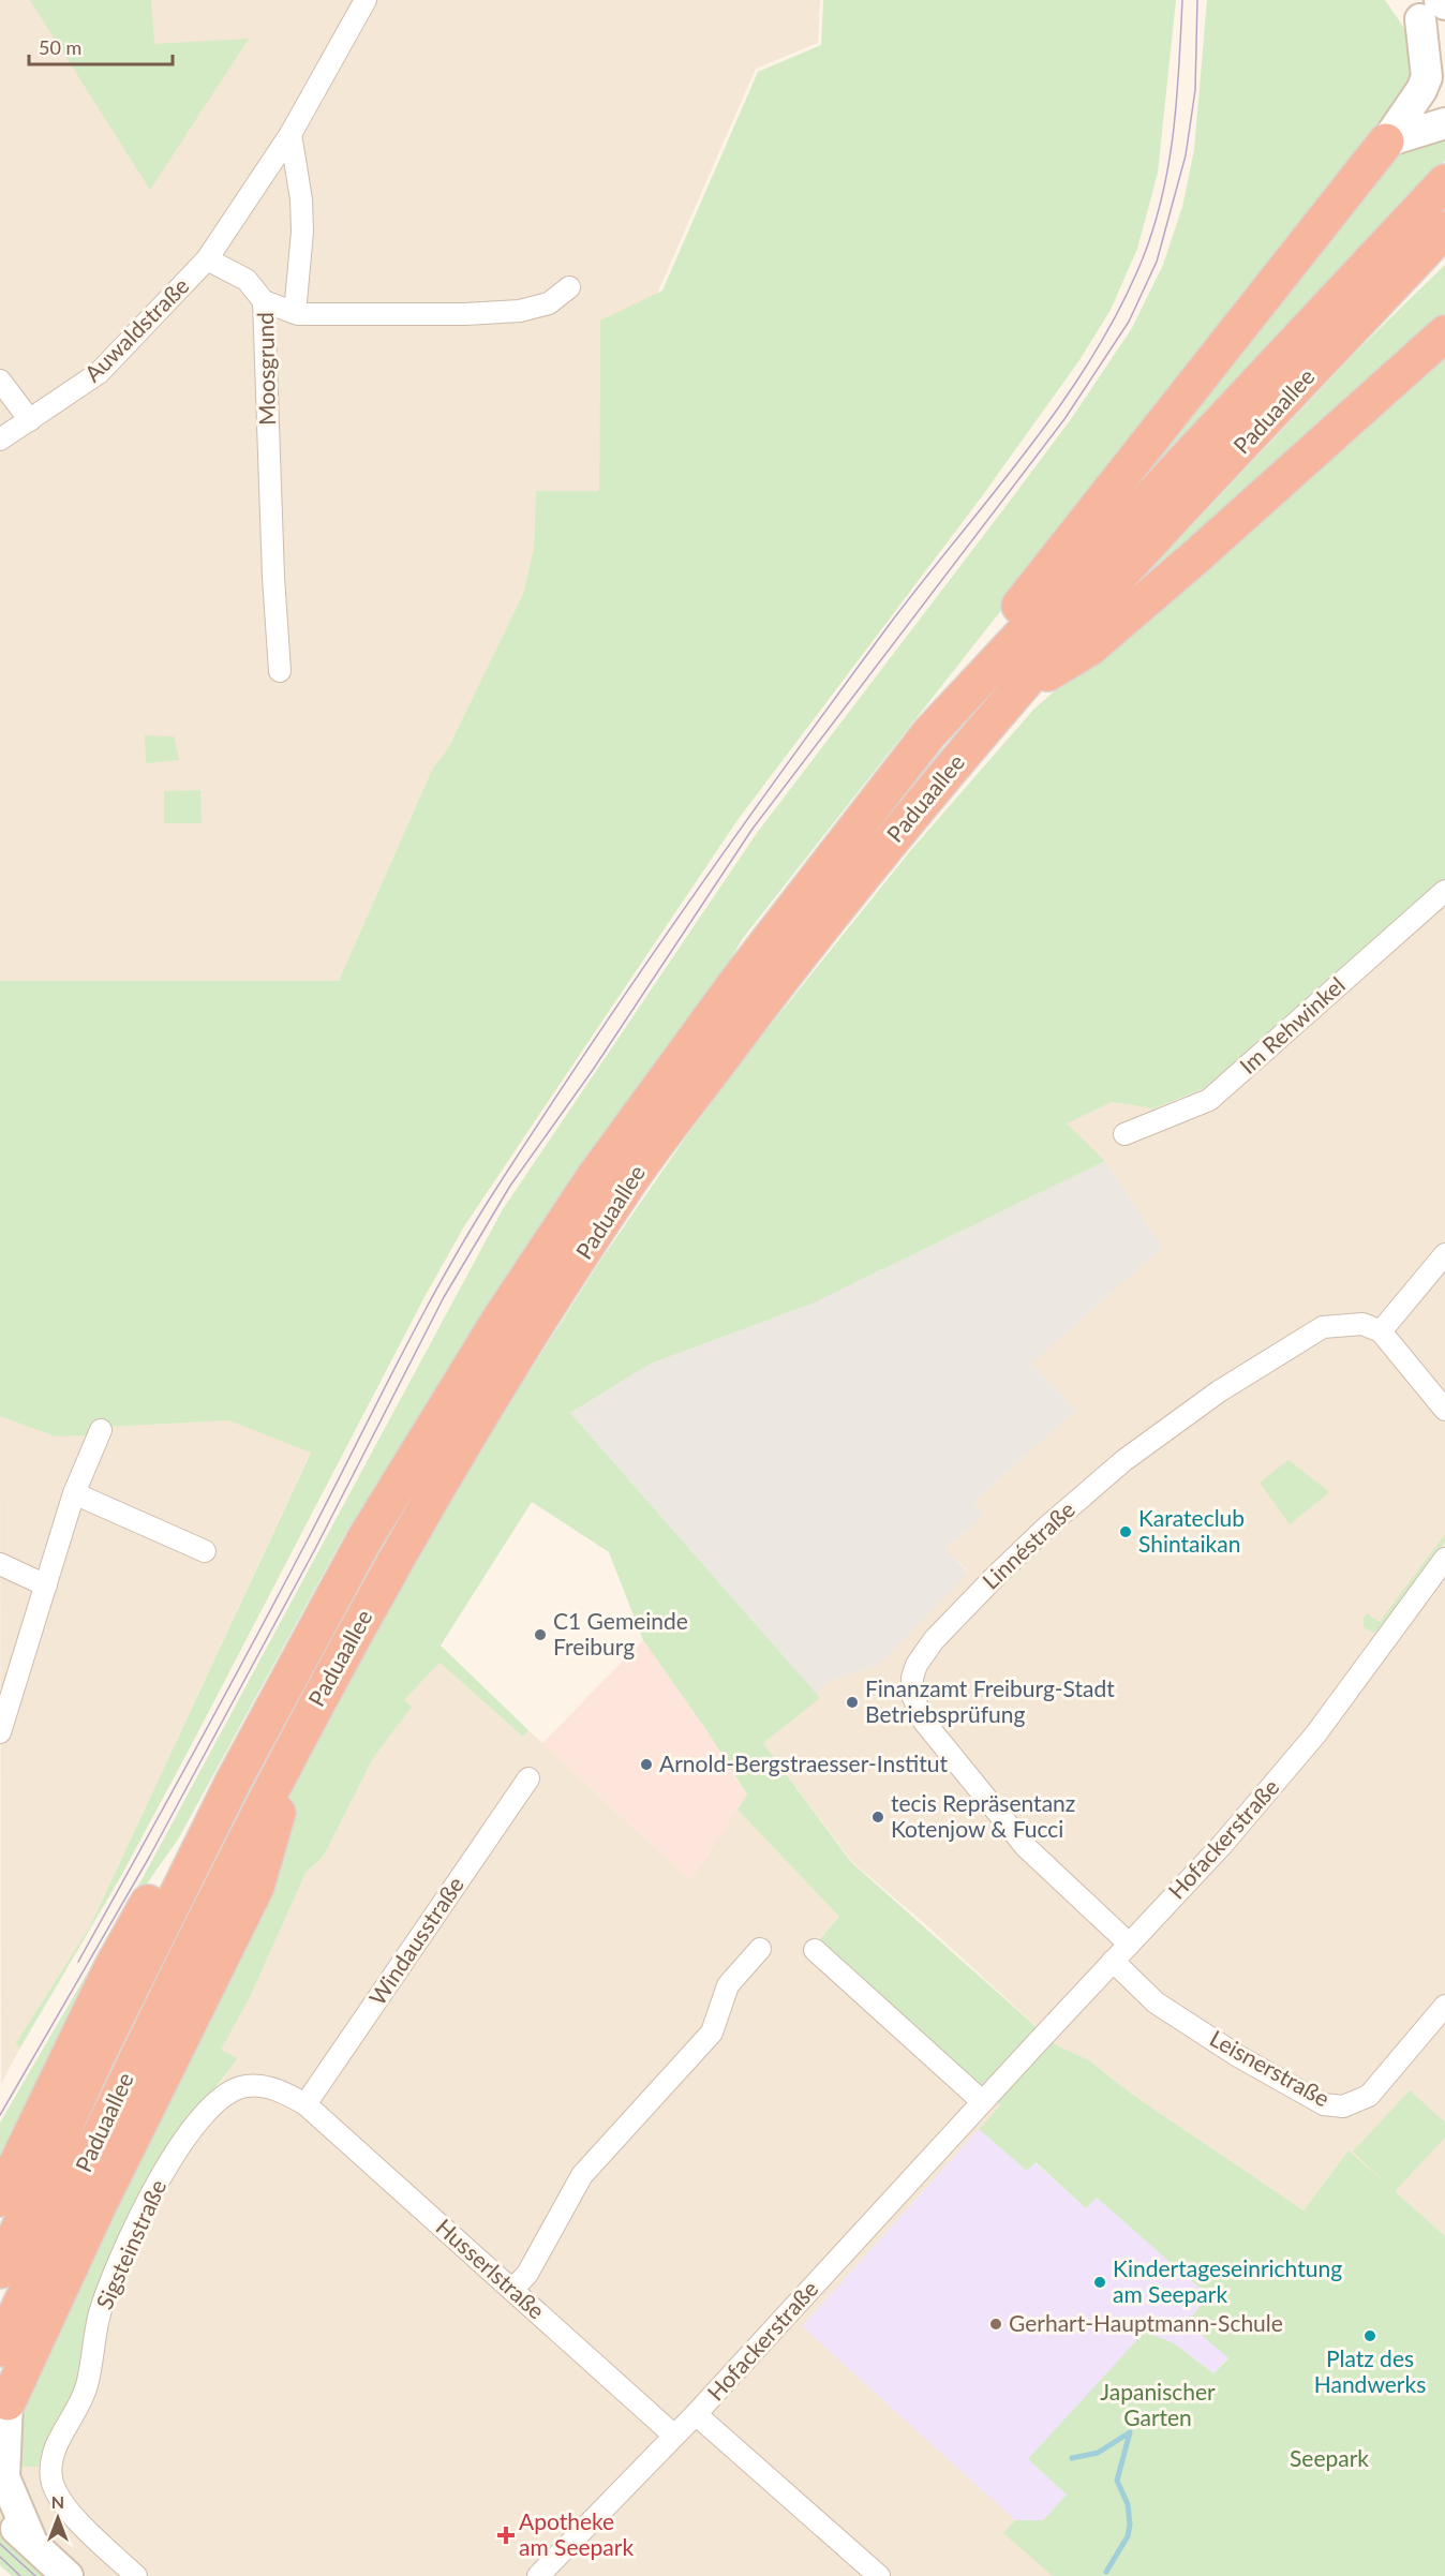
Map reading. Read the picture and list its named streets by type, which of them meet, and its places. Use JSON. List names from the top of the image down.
{
  "streets": {
    "highway": ["Paduaallee"],
    "street": [
      "Auwaldstraße",
      "Moosgrund",
      "Im Rehwinkel",
      "Linnéstraße",
      "Hofackerstraße",
      "Windausstraße",
      "Leisnerstraße",
      "Sigsteinstraße",
      "Husserlstraße"
    ]
  },
  "crossings": [
    ["Auwaldstraße", "Moosgrund"],
    ["Linnéstraße", "Hofackerstraße"],
    ["Hofackerstraße", "Leisnerstraße"],
    ["Hofackerstraße", "Husserlstraße"],
    ["Windausstraße", "Sigsteinstraße"],
    ["Windausstraße", "Husserlstraße"],
    ["Sigsteinstraße", "Husserlstraße"]
  ],
  "parks": ["Japanischer Garten", "Seepark"],
  "places": {
    "other": [
      "Karateclub Shintaikan",
      "C1 Gemeinde Freiburg",
      "Finanzamt Freiburg-Stadt Betriebsprüfung",
      "Arnold-Bergstraesser-Institut",
      "tecis Repräsentanz Kotenjow & Fucci",
      "Kindertageseinrichtung am Seepark",
      "Gerhart-Hauptmann-Schule",
      "Platz des Handwerks"
    ],
    "health": ["Apotheke am Seepark"]
  },
  "scale_bar": "50 m",
  "north": "top"
}
